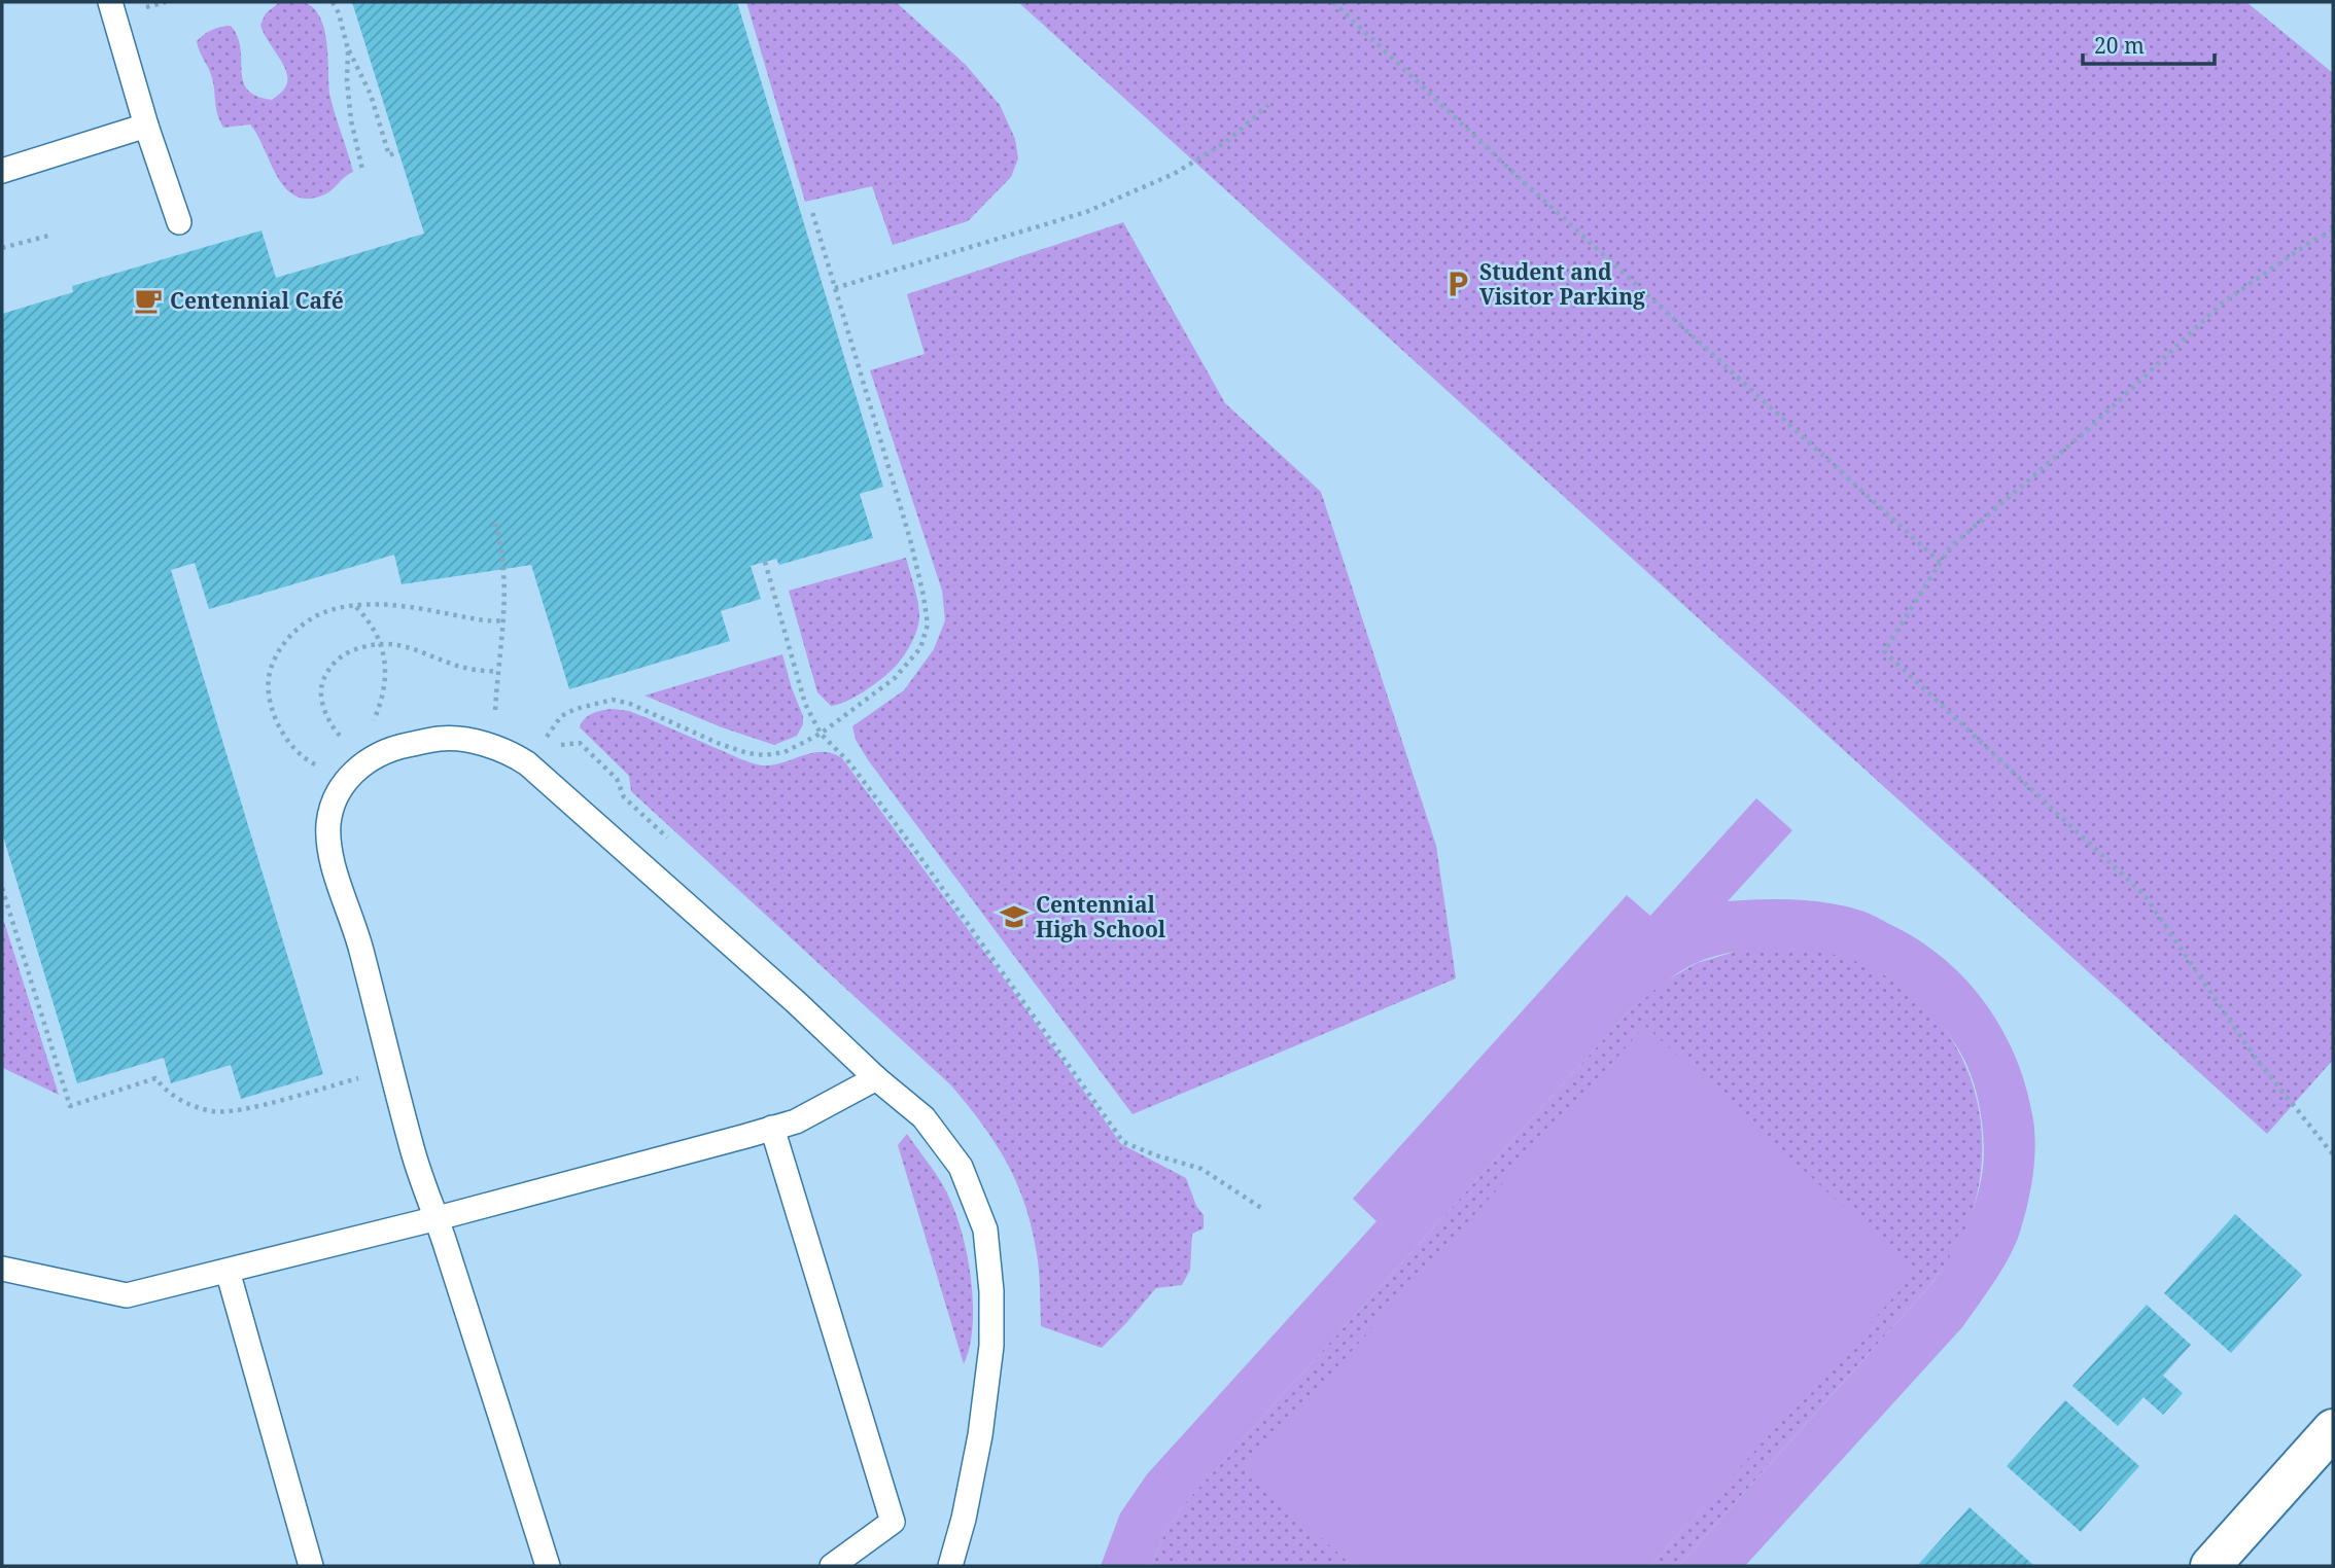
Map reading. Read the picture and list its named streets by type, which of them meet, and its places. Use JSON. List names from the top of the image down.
{
  "places": {
    "parking": ["Student and Visitor Parking"],
    "cafe": ["Centennial Café"],
    "school or university": ["Centennial High School"]
  },
  "scale_bar": "20 m"
}
